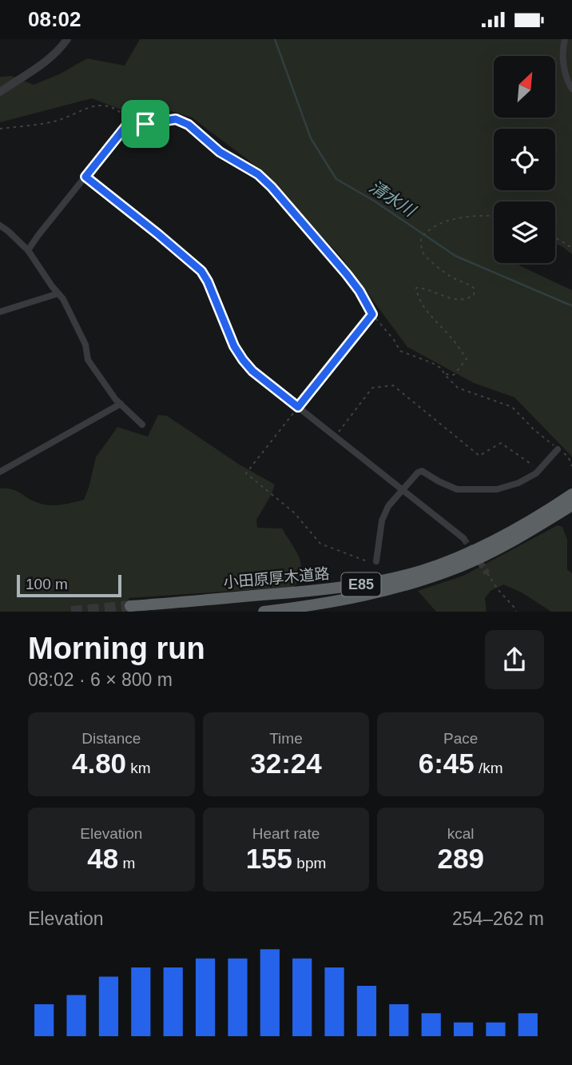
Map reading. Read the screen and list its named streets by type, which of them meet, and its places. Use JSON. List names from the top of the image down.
{
  "streets": {
    "highway": ["小田原厚木道路", "E85"]
  },
  "water": ["清水川"],
  "scale_bar": "100 m",
  "north": "top right",
  "page": {
    "status": "08:02",
    "scale": "100 m",
    "heading": ["Morning run", "08:02 · 6 × 800 m"],
    "stats": [
      ["Distance", "4.80 km"],
      ["Time", "32:24"],
      ["Pace", "6:45 /km"],
      ["Elevation", "48 m"],
      ["Heart rate", "155 bpm"],
      ["kcal", "289"]
    ],
    "chart": ["Elevation", "254–262 m"]
  }
}
